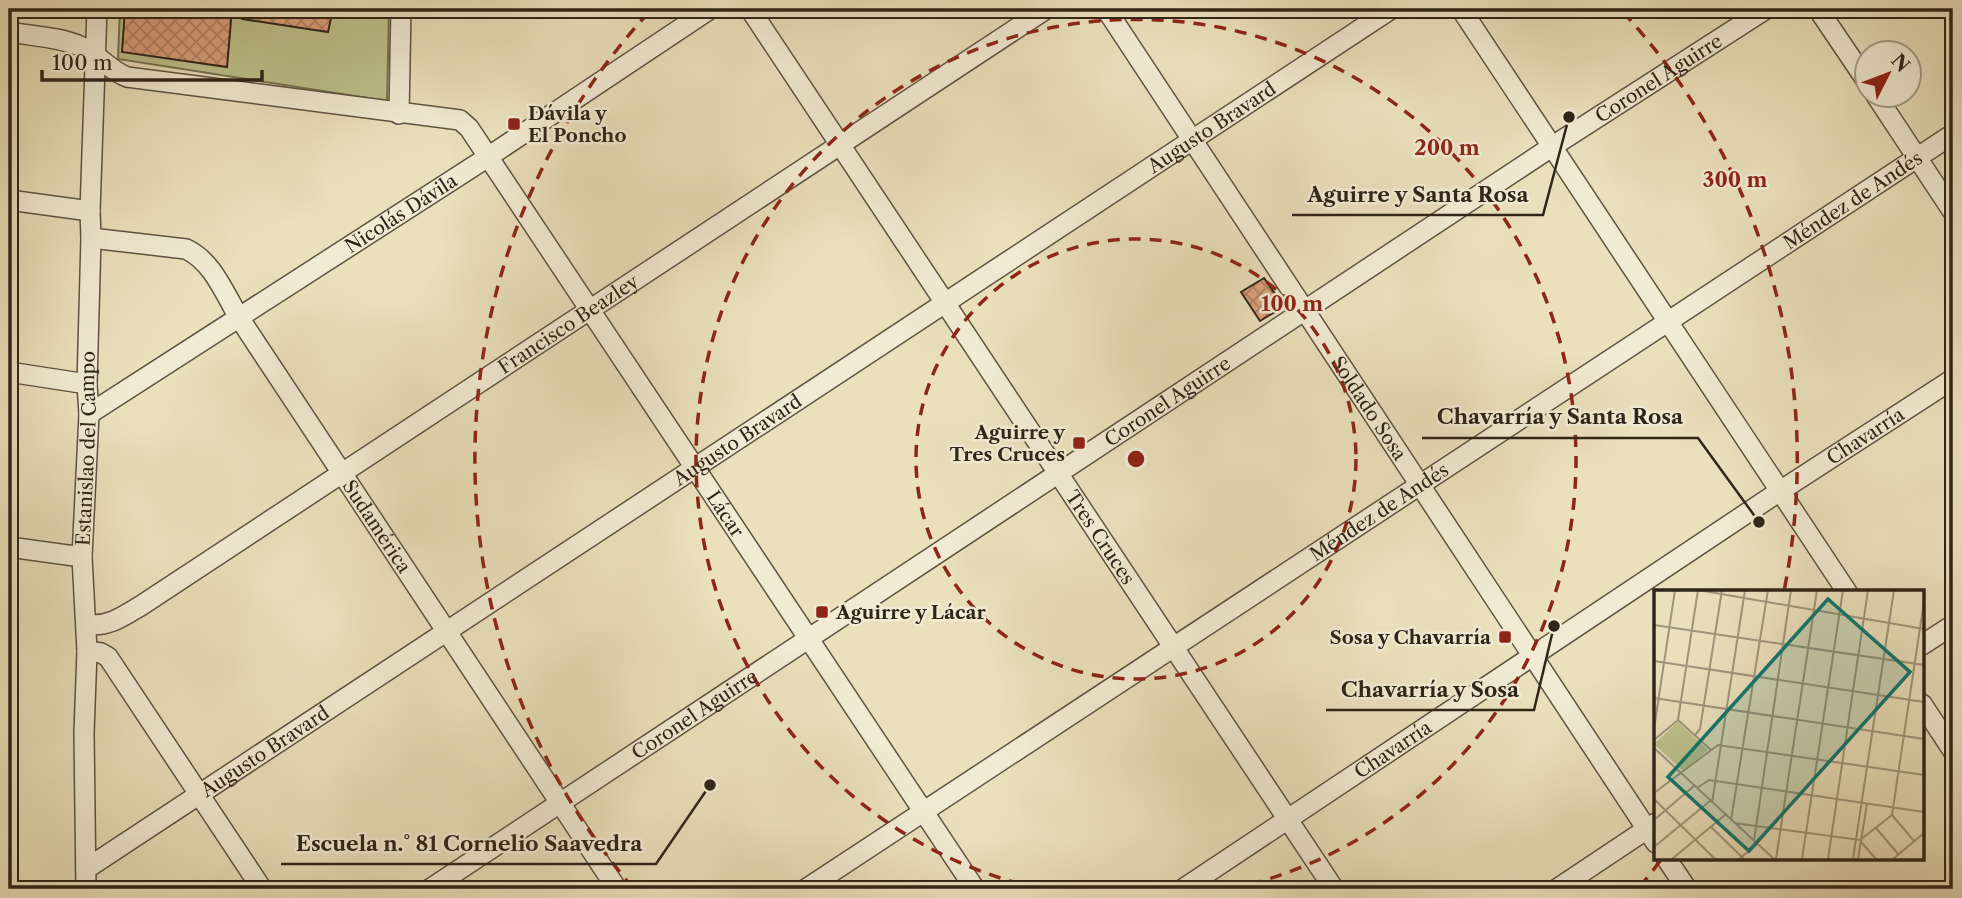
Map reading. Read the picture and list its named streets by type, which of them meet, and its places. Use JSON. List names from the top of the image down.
{
  "streets": {
    "street": [
      "Coronel Aguirre",
      "Augusto Bravard",
      "Méndez de Andés",
      "Nicolás Dávila",
      "Francisco Beazley",
      "Soldado Sosa",
      "Chavarría",
      "Estanislao del Campo",
      "Lácar",
      "Sudamérica",
      "Tres Cruces"
    ]
  },
  "crossings": [
    ["Coronel Aguirre", "Soldado Sosa"],
    ["Coronel Aguirre", "Lácar"],
    ["Coronel Aguirre", "Sudamérica"],
    ["Coronel Aguirre", "Tres Cruces"],
    ["Augusto Bravard", "Soldado Sosa"],
    ["Augusto Bravard", "Estanislao del Campo"],
    ["Augusto Bravard", "Lácar"],
    ["Augusto Bravard", "Sudamérica"],
    ["Augusto Bravard", "Tres Cruces"],
    ["Méndez de Andés", "Soldado Sosa"],
    ["Méndez de Andés", "Lácar"],
    ["Méndez de Andés", "Tres Cruces"],
    ["Nicolás Dávila", "Estanislao del Campo"],
    ["Nicolás Dávila", "Lácar"],
    ["Nicolás Dávila", "Sudamérica"],
    ["Francisco Beazley", "Estanislao del Campo"],
    ["Francisco Beazley", "Lácar"],
    ["Francisco Beazley", "Sudamérica"],
    ["Francisco Beazley", "Tres Cruces"],
    ["Soldado Sosa", "Chavarría"],
    ["Chavarría", "Tres Cruces"],
    ["Estanislao del Campo", "Lácar"],
    ["Estanislao del Campo", "Sudamérica"]
  ],
  "places": {
    "other": [
      "Aguirre y Santa Rosa",
      "Chavarría y Santa Rosa",
      "Chavarría y Sosa",
      "Escuela n.° 81 Cornelio Saavedra"
    ],
    "transit": [
      "Dávila y El Poncho",
      "Aguirre y Tres Cruces",
      "Aguirre y Lácar",
      "Sosa y Chavarría"
    ]
  },
  "scale_bar": "100 m",
  "north": "top right",
  "rings": ["200 m", "300 m", "100 m"]
}
